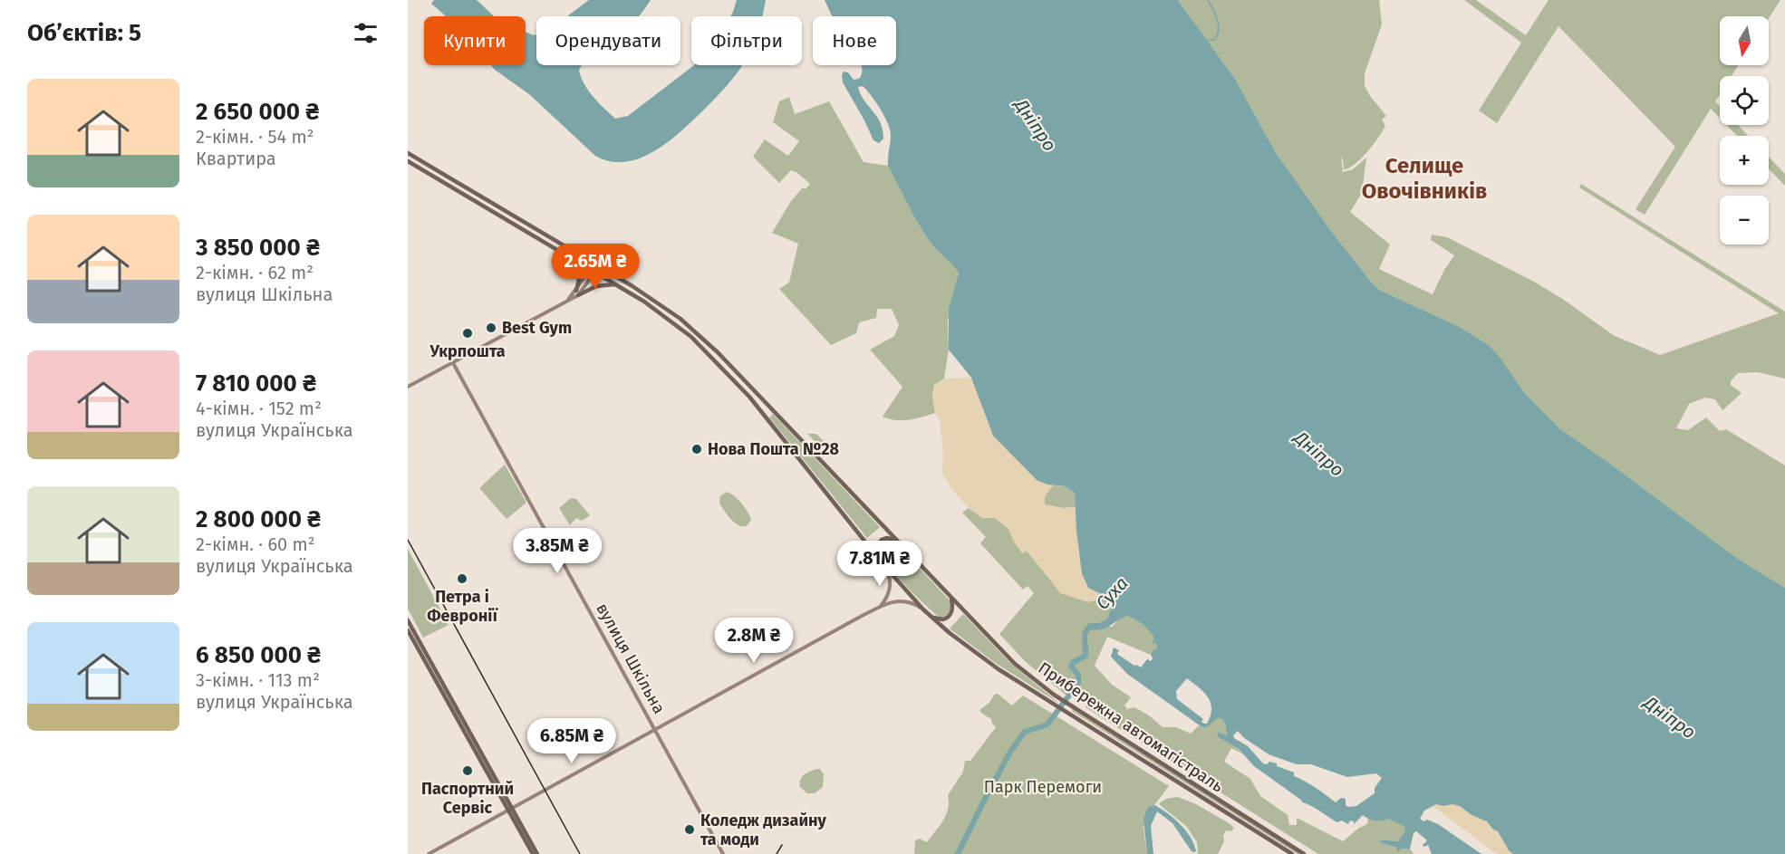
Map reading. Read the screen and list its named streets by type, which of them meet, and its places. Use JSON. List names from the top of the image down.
{
  "streets": {
    "main road": ["вулиця Шкільна", "Прибережна автомагістраль"]
  },
  "districts": ["Селище Овочівників"],
  "water": ["Дніпро", "Суха"],
  "parks": ["Парк Перемоги"],
  "places": [
    "Best Gym",
    "Укрпошта",
    "Нова Пошта №28",
    "Петра і Февронії",
    "Паспортний Сервіс",
    "Коледж дизайну та моди"
  ],
  "north": "bottom",
  "page": {
    "heading": "Об’єктів: 5",
    "map_buttons": ["+", "−"],
    "chip": [
      "Купити",
      "Орендувати",
      "Фільтри",
      "Нове"
    ],
    "list": [
      {
        "name": "2 650 000 ₴",
        "note": "2-кімн. · 54 m² · Квартира"
      },
      {
        "name": "3 850 000 ₴",
        "note": "2-кімн. · 62 m² · вулиця Шкільна"
      },
      {
        "name": "7 810 000 ₴",
        "note": "4-кімн. · 152 m² · вулиця Українська"
      },
      {
        "name": "2 800 000 ₴",
        "note": "2-кімн. · 60 m² · вулиця Українська"
      },
      {
        "name": "6 850 000 ₴",
        "note": "3-кімн. · 113 m² · вулиця Українська"
      }
    ],
    "price": [
      "2.65M ₴",
      "3.85M ₴",
      "7.81M ₴",
      "2.8M ₴",
      "6.85M ₴"
    ]
  }
}
